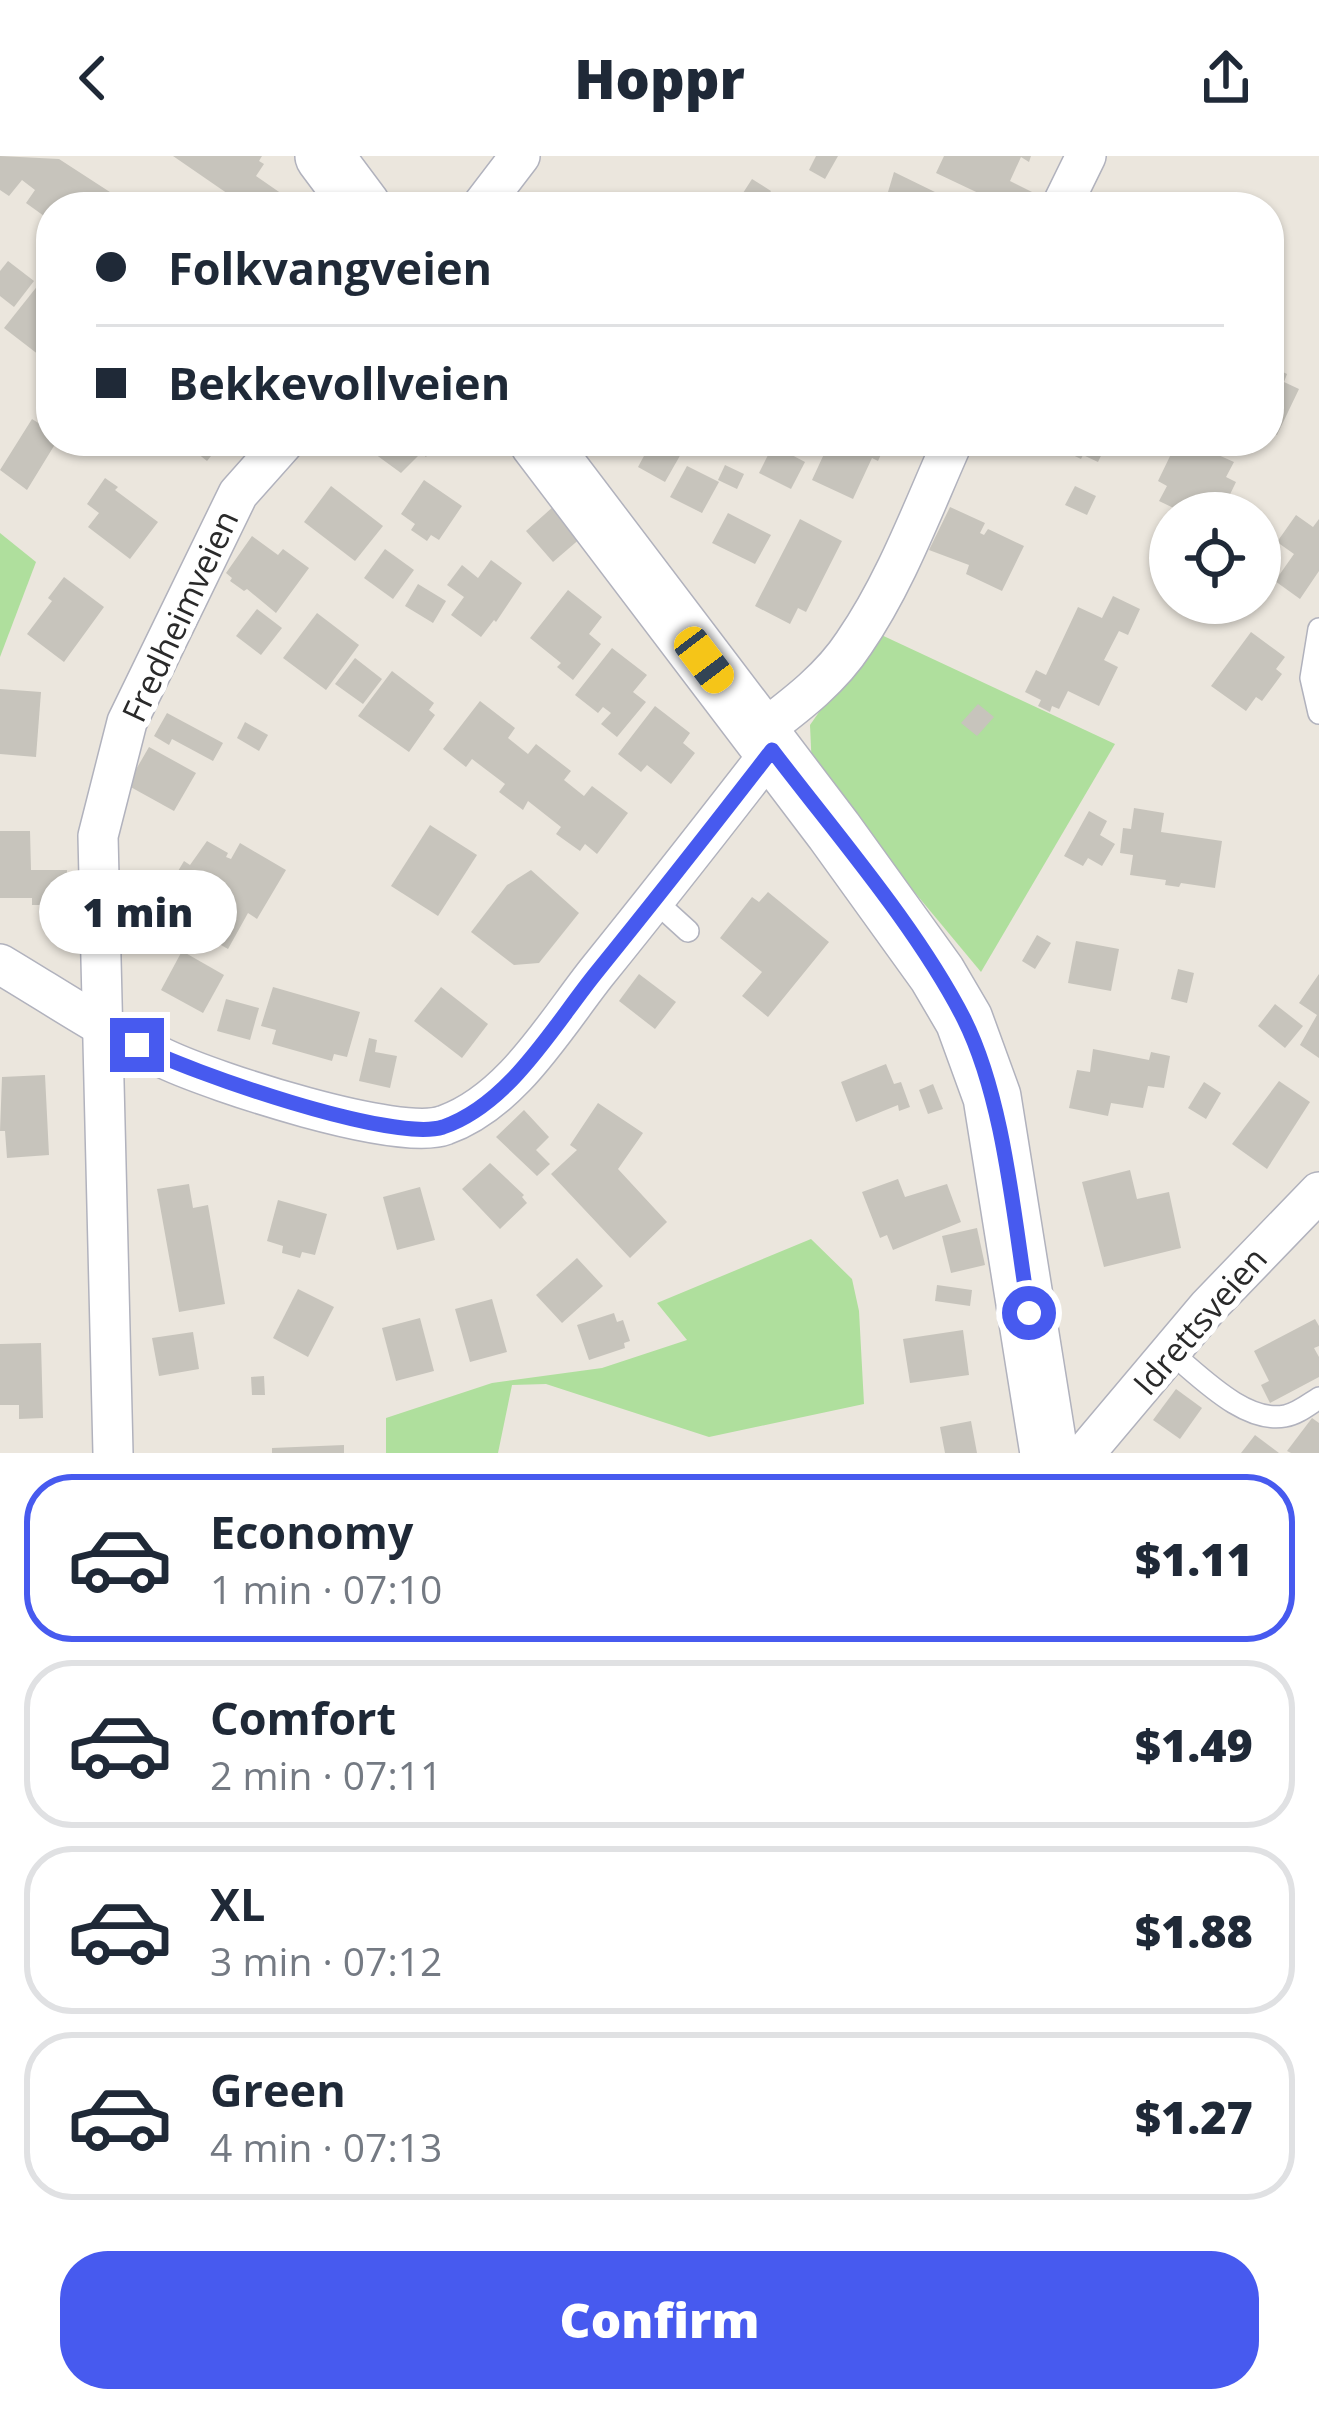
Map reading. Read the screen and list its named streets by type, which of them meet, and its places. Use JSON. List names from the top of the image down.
{
  "streets": {
    "street": ["Fredheimveien", "Idrettsveien"]
  },
  "page": {
    "header": "Hoppr",
    "banner": ["Folkvangveien", "Bekkevollveien"],
    "bubble": "1 min",
    "list": [
      {
        "name": "Economy",
        "note": "1 min · 07:10",
        "value": "$1.11"
      },
      {
        "name": "Comfort",
        "note": "2 min · 07:11",
        "value": "$1.49"
      },
      {
        "name": "XL",
        "note": "3 min · 07:12",
        "value": "$1.88"
      },
      {
        "name": "Green",
        "note": "4 min · 07:13",
        "value": "$1.27"
      }
    ],
    "buttons": "Confirm"
  }
}
